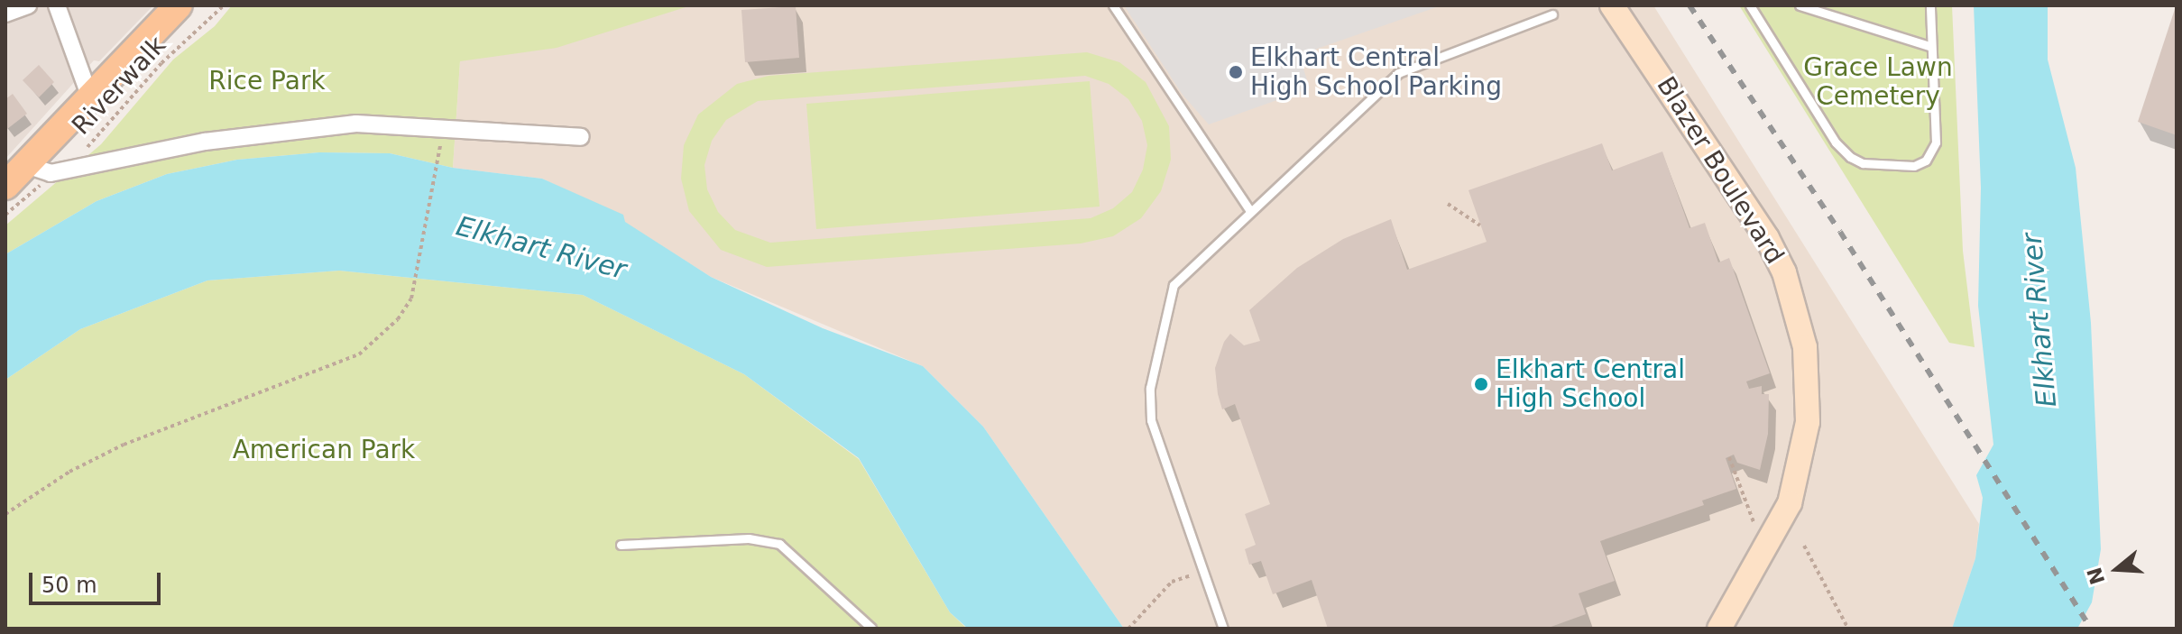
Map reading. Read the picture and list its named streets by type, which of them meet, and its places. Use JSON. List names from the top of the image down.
{
  "streets": {
    "main road": ["Blazer Boulevard"],
    "path": ["Riverwalk"]
  },
  "water": ["Elkhart River"],
  "parks": ["Grace Lawn Cemetery", "Rice Park", "American Park"],
  "places": ["Elkhart Central High School Parking", "Elkhart Central High School"],
  "scale_bar": "50 m",
  "north": "left"
}
